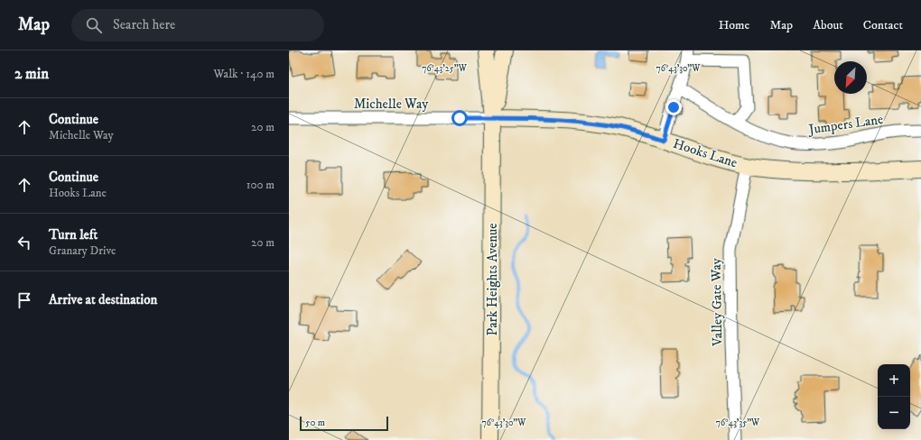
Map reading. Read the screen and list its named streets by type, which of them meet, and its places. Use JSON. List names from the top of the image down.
{
  "streets": {
    "main road": ["Hooks Lane", "Park Heights Avenue"],
    "street": ["Michelle Way", "Jumpers Lane", "Valley Gate Way"]
  },
  "crossings": [
    ["Michelle Way", "Hooks Lane"],
    ["Michelle Way", "Park Heights Avenue"],
    ["Hooks Lane", "Park Heights Avenue"],
    ["Hooks Lane", "Valley Gate Way"]
  ],
  "scale_bar": "50 m",
  "north": "bottom left",
  "page": {
    "header": "Map",
    "search": "Search here",
    "nav": [
      "Home",
      "Map",
      "About",
      "Contact"
    ],
    "heading": ["2 min", "Walk · 140 m"],
    "list": [
      ["Continue", "Michelle Way", "20 m"],
      ["Continue", "Hooks Lane", "100 m"],
      ["Turn left", "Granary Drive", "20 m"],
      "Arrive at destination"
    ],
    "map_buttons": ["+", "−"],
    "scale": "50 m"
  },
  "coordinates": ["76°43'25\"W", "76°43'30\"W", "76°43'35\"W"]
}
